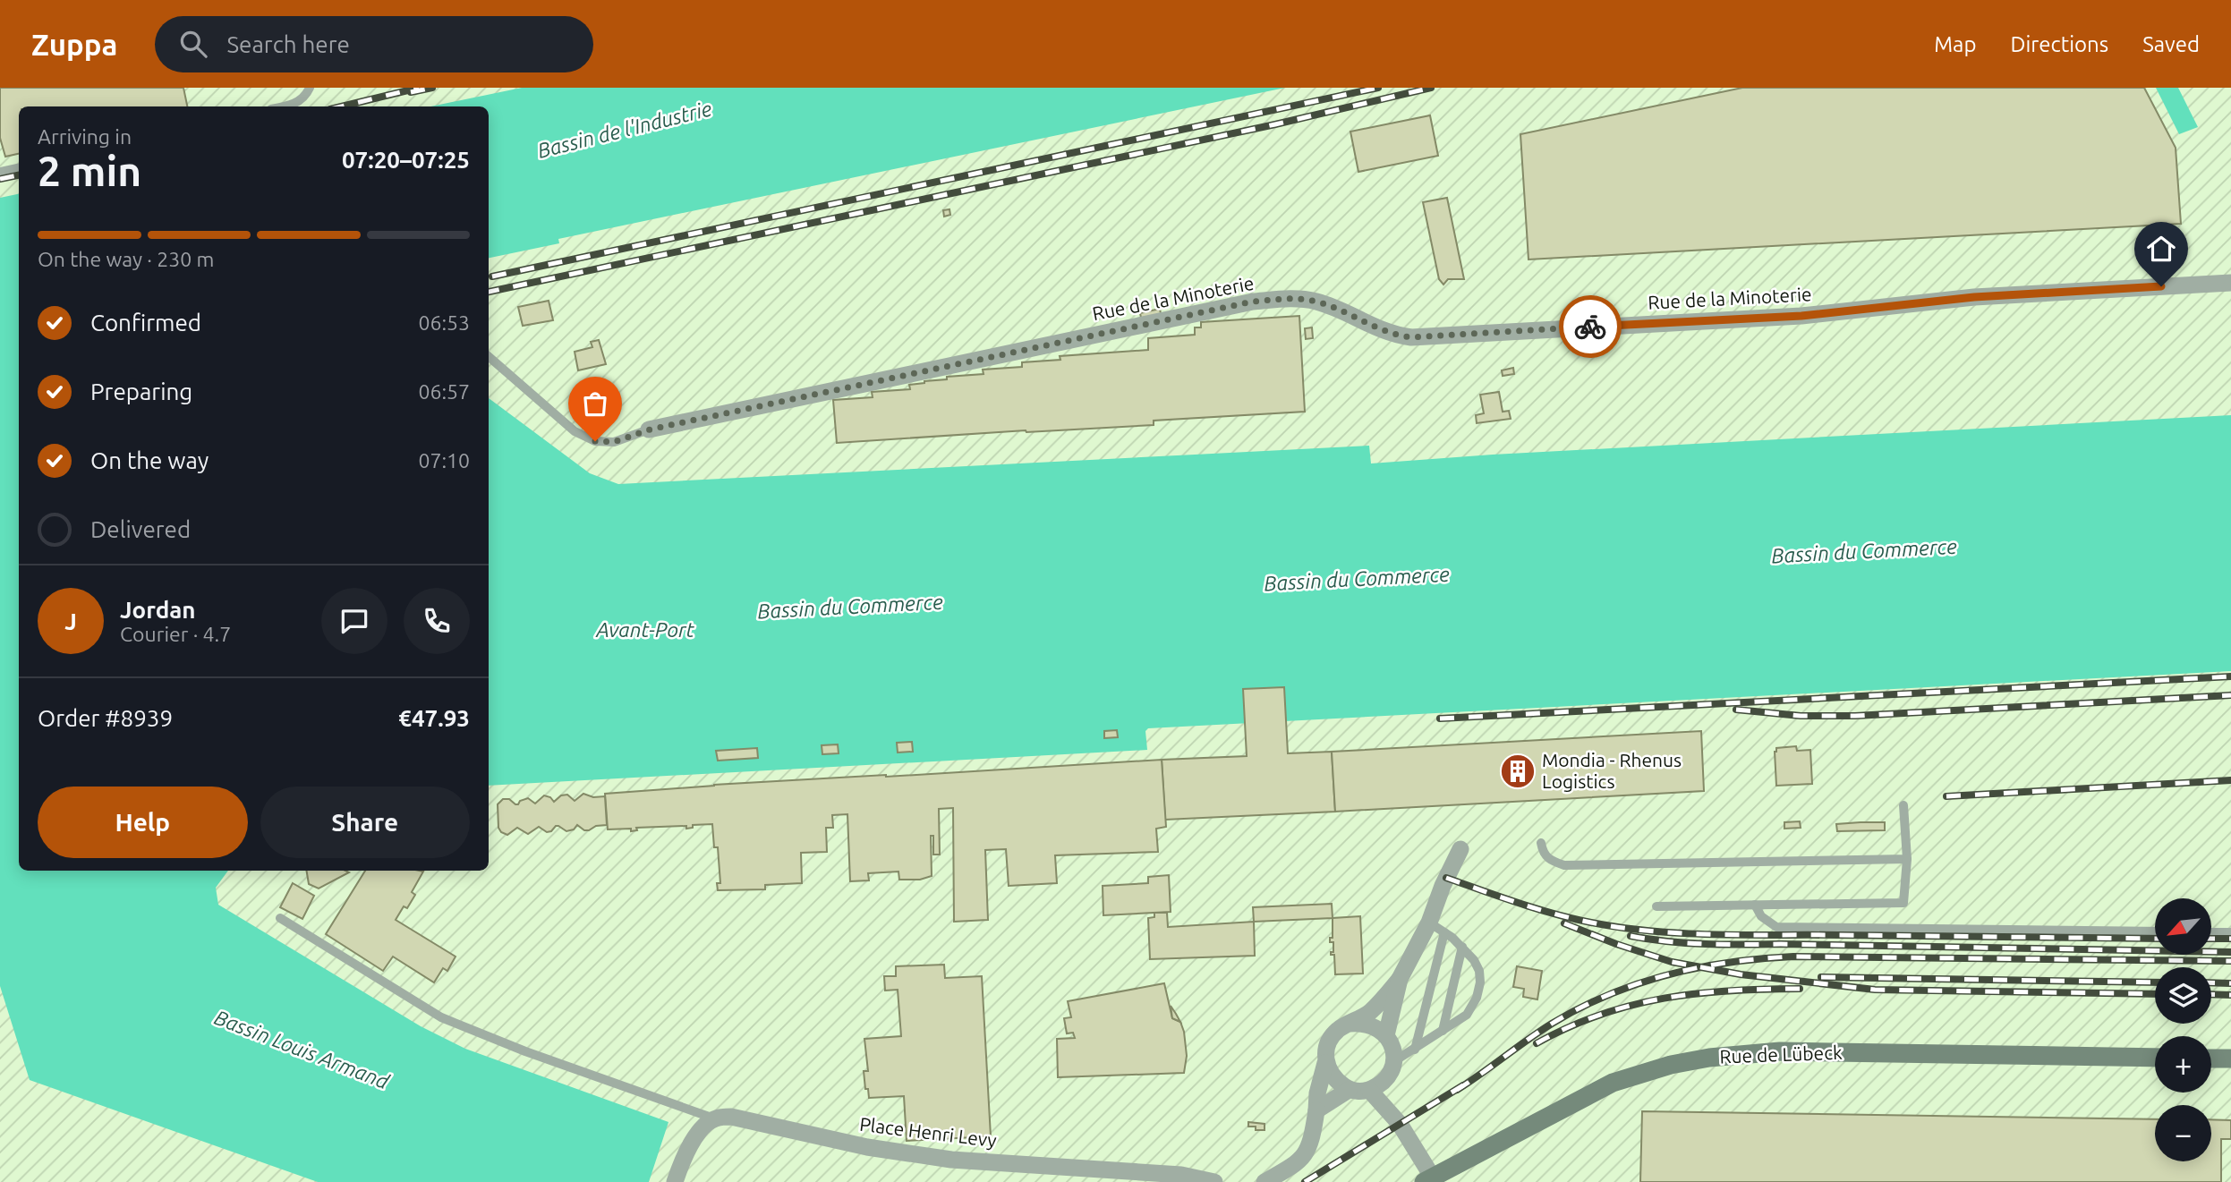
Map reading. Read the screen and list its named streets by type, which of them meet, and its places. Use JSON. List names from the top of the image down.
{
  "streets": {
    "main road": ["Rue de Lübeck"],
    "street": ["Rue de la Minoterie", "Place Henri Levy"]
  },
  "water": [
    "Bassin de l'Industrie",
    "Bassin du Commerce",
    "Avant-Port",
    "Bassin Louis Armand"
  ],
  "places": {
    "building": ["Mondia - Rhenus Logistics"]
  },
  "north": "bottom left",
  "page": {
    "header": "Zuppa",
    "search": "Search here",
    "nav": ["Map", "Directions", "Saved"],
    "heading": ["2 min", "Arriving in", "07:20–07:25"],
    "panel": [
      "Jordan",
      "Courier · 4.7",
      "Order #8939",
      "€47.93"
    ],
    "bar": "On the way · 230 m",
    "list": [
      ["Confirmed", "06:53"],
      ["Preparing", "06:57"],
      ["On the way", "07:10"],
      "Delivered"
    ],
    "round": "J",
    "buttons": ["Help", "Share"],
    "map_buttons": ["+", "−"]
  }
}
